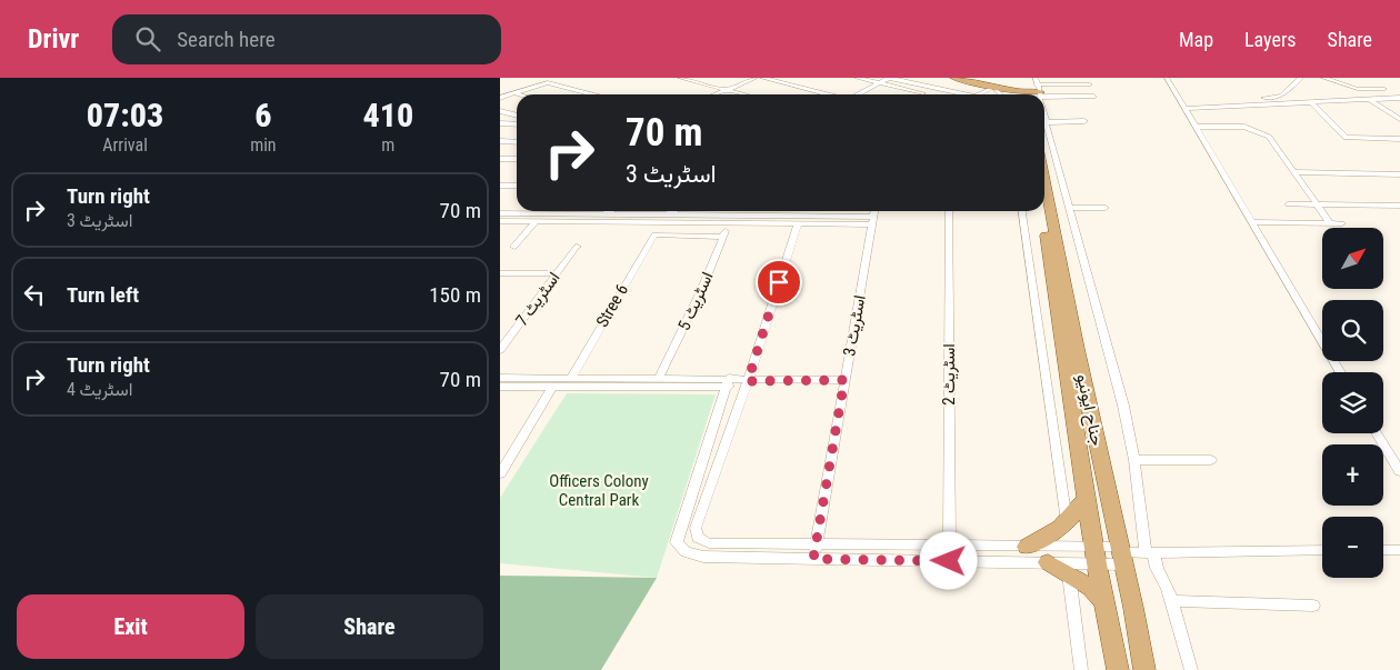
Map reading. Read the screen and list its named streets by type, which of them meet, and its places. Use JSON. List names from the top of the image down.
{
  "streets": {
    "main road": ["جناح ایونیو"],
    "street": [
      "اسٹریٹ 7",
      "اسٹریٹ 5",
      "Stree 6",
      "اسٹریٹ 3",
      "اسٹریٹ 2"
    ]
  },
  "parks": ["Officers Colony Central Park"],
  "north": "top right",
  "page": {
    "header": "Drivr",
    "search": "Search here",
    "nav": ["Map", "Layers", "Share"],
    "eta": [
      "07:03",
      "Arrival",
      "6",
      "min",
      "410",
      "m"
    ],
    "turn": ["70 m", "اسٹریٹ 3"],
    "list": [
      {
        "name": "Turn right",
        "note": "اسٹریٹ 3",
        "value": "70 m"
      },
      {
        "name": "Turn left",
        "value": "150 m"
      },
      {
        "name": "Turn right",
        "note": "اسٹریٹ 4",
        "value": "70 m"
      }
    ],
    "map_buttons": ["+", "−"],
    "buttons": ["Exit", "Share"]
  }
}
